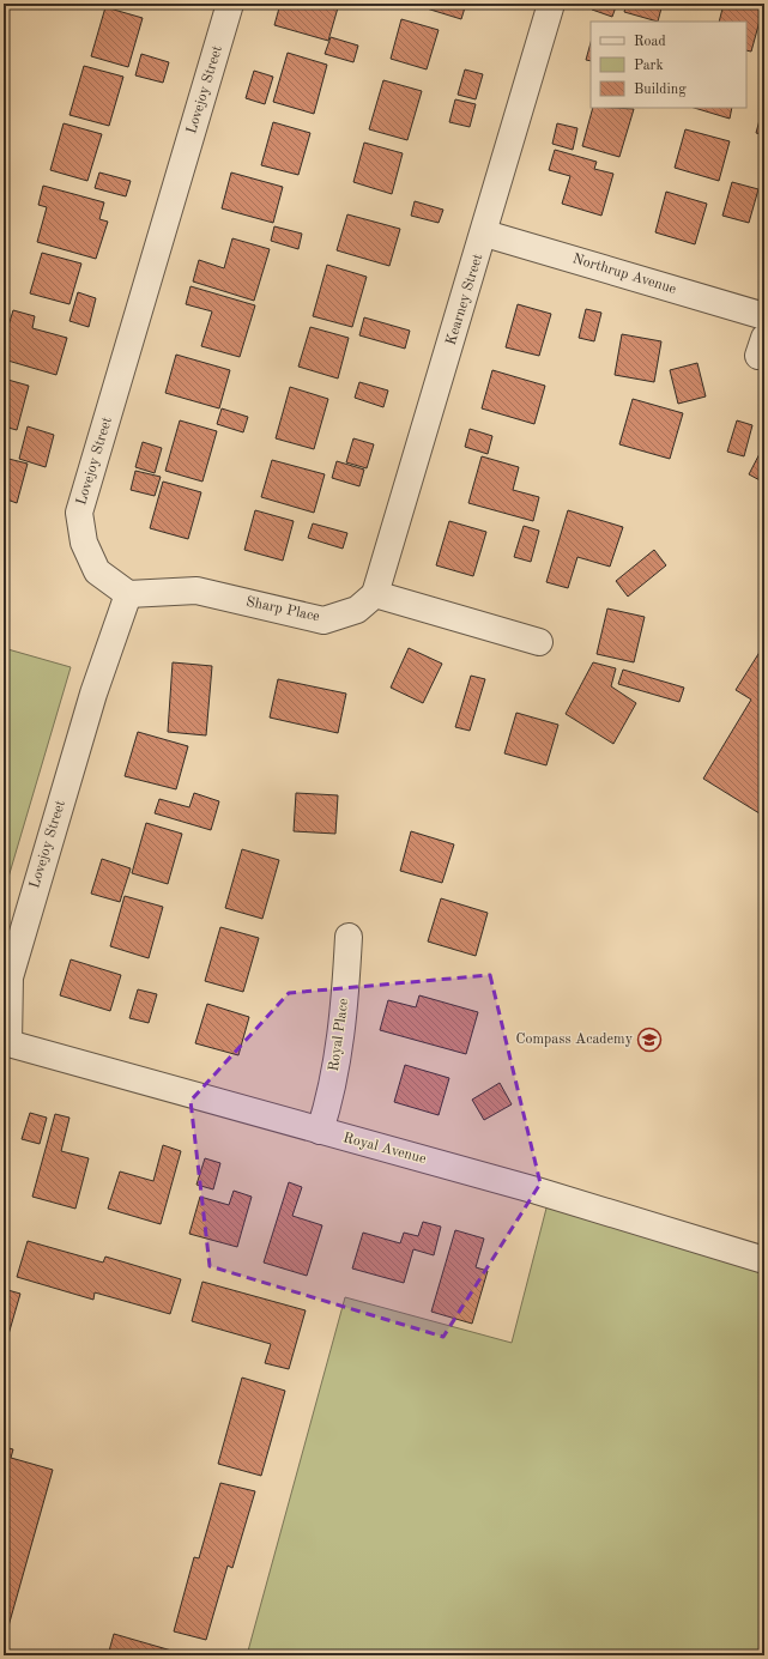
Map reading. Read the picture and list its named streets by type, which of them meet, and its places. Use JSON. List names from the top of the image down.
{
  "streets": {
    "street": [
      "Lovejoy Street",
      "Northrup Avenue",
      "Kearney Street",
      "Sharp Place",
      "Royal Place",
      "Royal Avenue"
    ]
  },
  "crossings": [
    ["Lovejoy Street", "Sharp Place"],
    ["Lovejoy Street", "Royal Avenue"],
    ["Northrup Avenue", "Kearney Street"],
    ["Kearney Street", "Sharp Place"],
    ["Royal Place", "Royal Avenue"]
  ],
  "places": {
    "school or university": ["Compass Academy"]
  },
  "legend": ["Road", "Park", "Building"]
}
